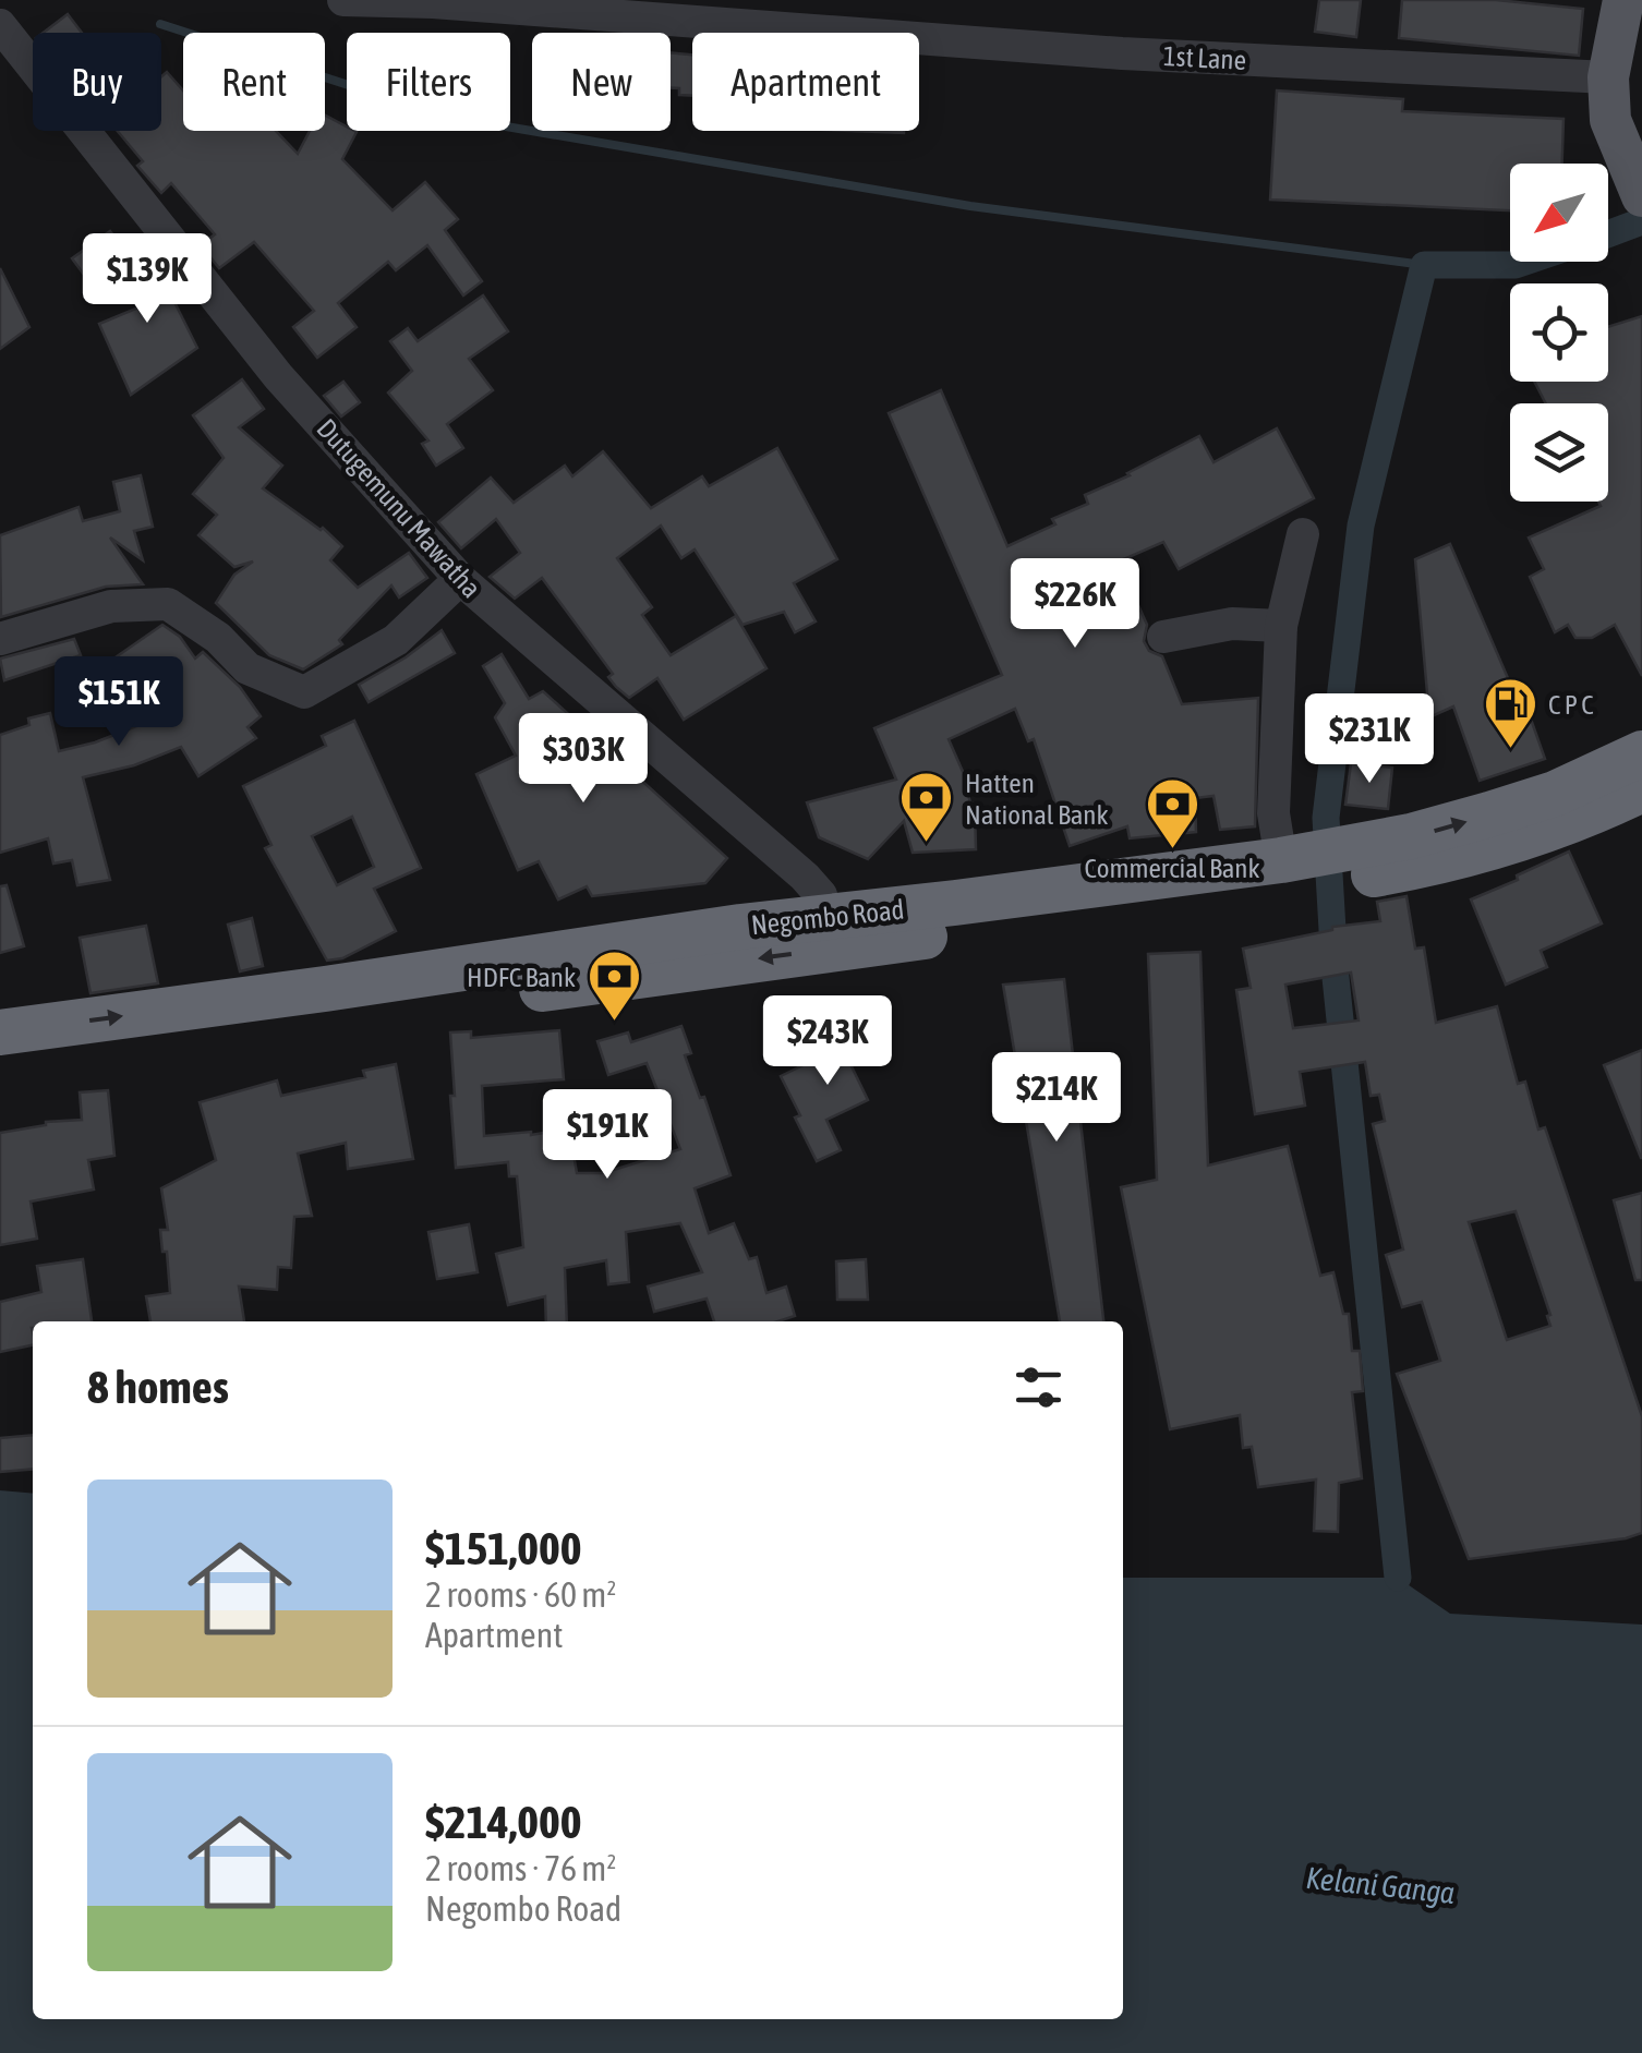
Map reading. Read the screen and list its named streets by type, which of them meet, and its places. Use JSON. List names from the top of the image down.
{
  "streets": {
    "highway": ["Negombo Road"],
    "street": ["1st Lane", "Dutugemunu Mawatha"]
  },
  "crossings": [
    ["Dutugemunu Mawatha", "Negombo Road"]
  ],
  "water": ["Kelani Ganga"],
  "places": {
    "fuel station": ["C P C"],
    "bank": ["Hatten National Bank", "Commercial Bank", "HDFC Bank"]
  },
  "north": "bottom left",
  "page": {
    "chip": [
      "Buy",
      "Rent",
      "Filters",
      "New",
      "Apartment"
    ],
    "price": [
      "$139K",
      "$226K",
      "$151K",
      "$231K",
      "$303K",
      "$243K",
      "$214K",
      "$191K"
    ],
    "heading": "8 homes",
    "list": [
      {
        "name": "$151,000",
        "note": "2 rooms · 60 m² · Apartment"
      },
      {
        "name": "$214,000",
        "note": "2 rooms · 76 m² · Negombo Road"
      }
    ]
  }
}
